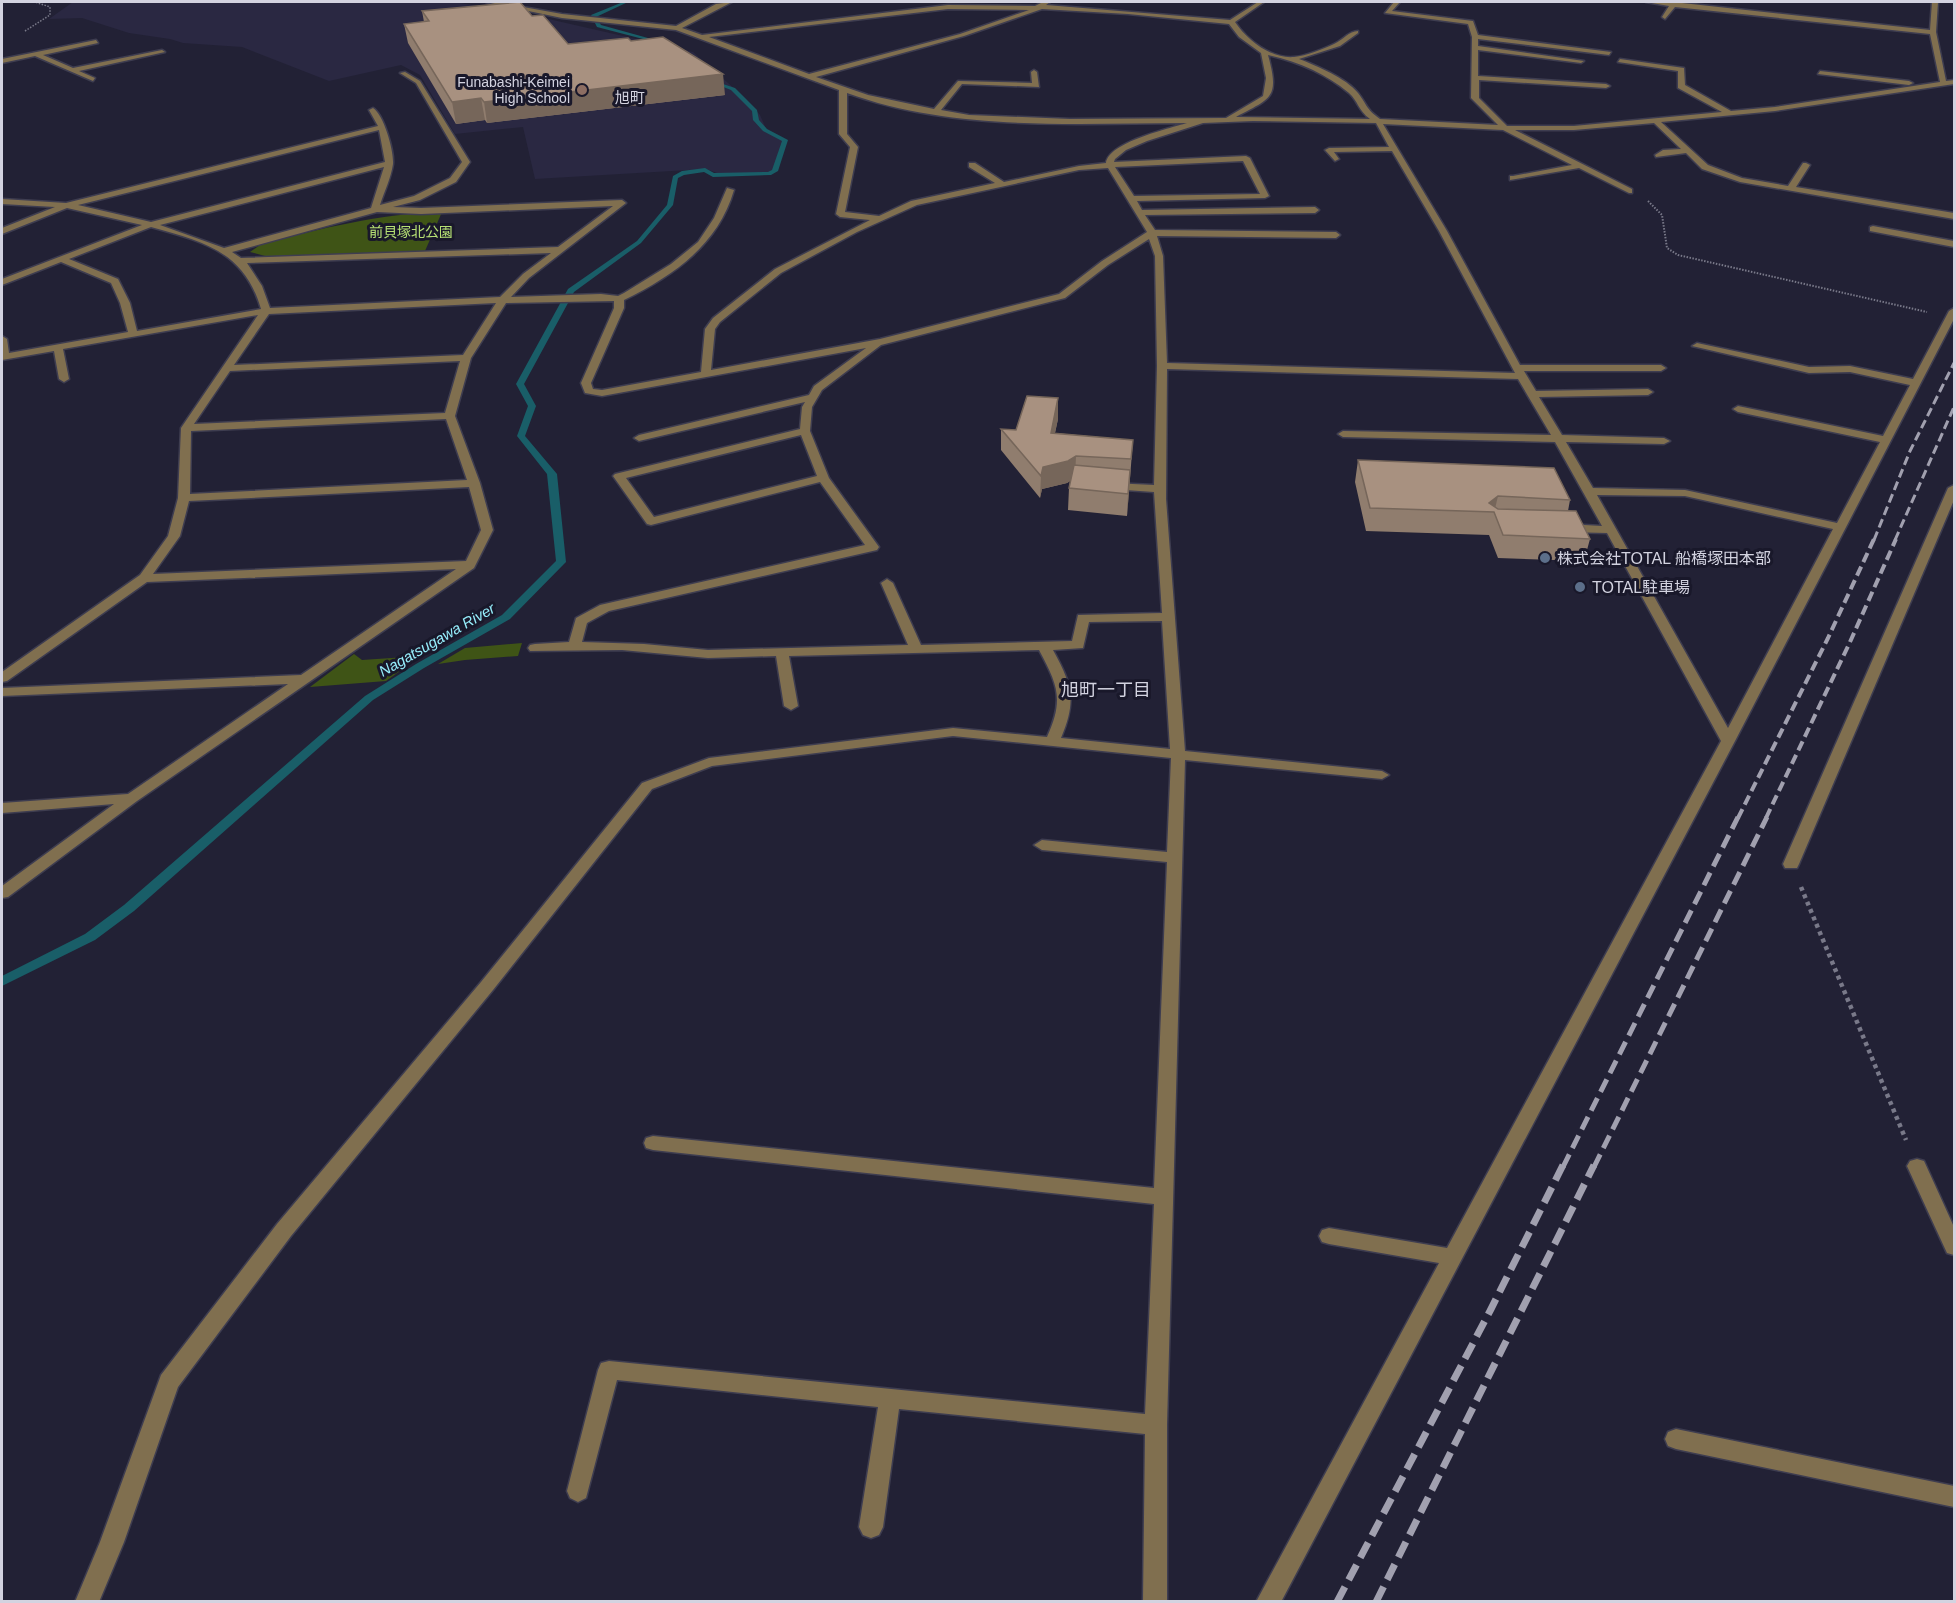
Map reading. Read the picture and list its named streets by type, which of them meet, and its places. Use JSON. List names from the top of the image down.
{
  "districts": ["旭町", "旭町一丁目"],
  "water": ["Nagatsugawa River"],
  "parks": ["前貝塚北公園"],
  "places": ["Funabashi-Keimei High School", "株式会社TOTAL 船橋塚田本部", "TOTAL駐車場"]
}
